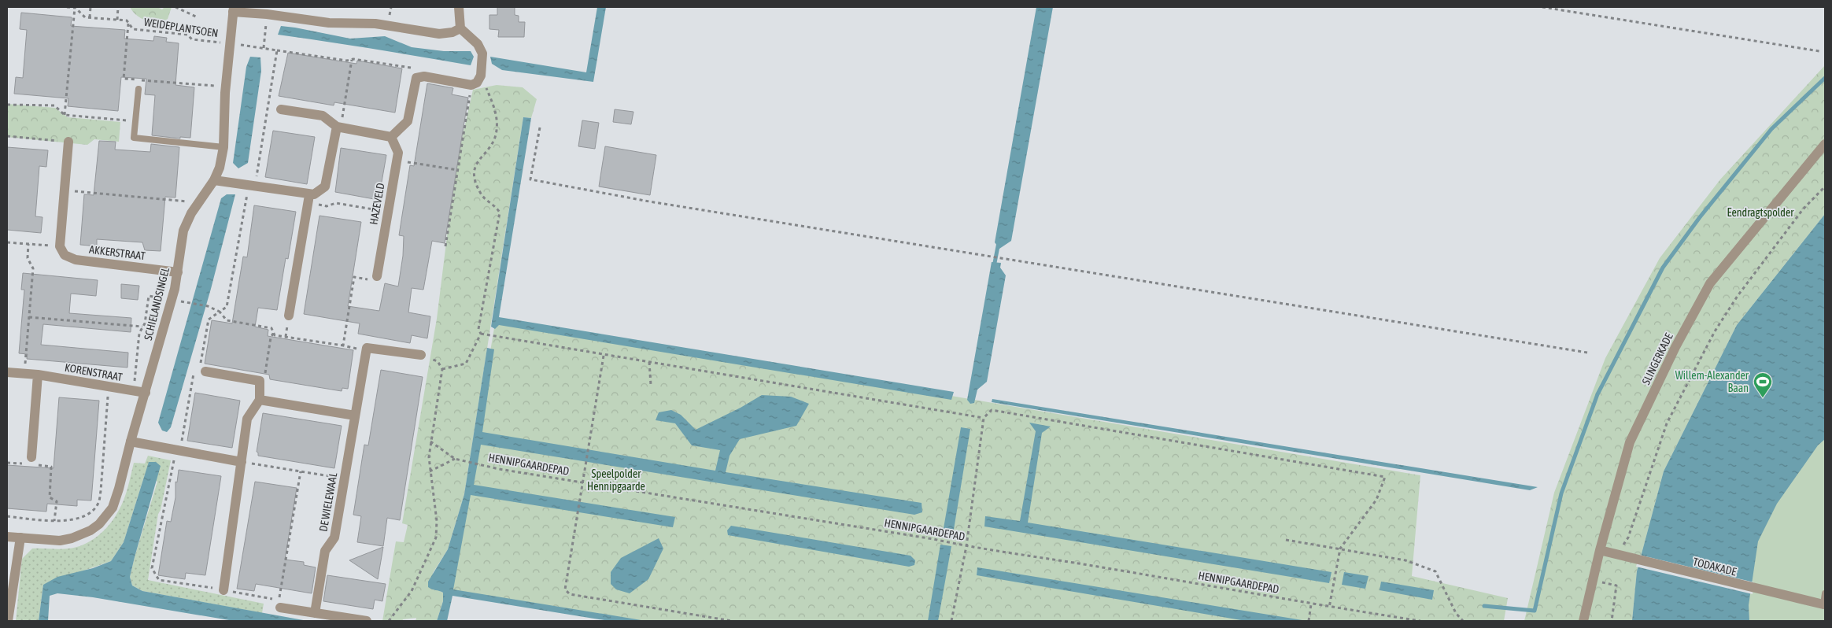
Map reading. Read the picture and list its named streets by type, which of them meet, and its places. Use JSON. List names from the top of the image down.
{
  "streets": {
    "street": [
      "HAZEVELD",
      "AKKERSTRAAT",
      "SCHIELANDSINGEL",
      "SLINGERKADE",
      "KORENSTRAAT",
      "DE WIELEWAAL",
      "TODAKADE"
    ],
    "path": ["WEIDEPLANTSOEN", "HENNIPGAARDEPAD"]
  },
  "crossings": [
    ["WEIDEPLANTSOEN", "SCHIELANDSINGEL"],
    ["AKKERSTRAAT", "SCHIELANDSINGEL"],
    ["SCHIELANDSINGEL", "KORENSTRAAT"],
    ["SLINGERKADE", "TODAKADE"]
  ],
  "parks": ["Eendragtspolder", "Speelpolder Hennipgaarde"],
  "places": {
    "sports": ["Willem-Alexander Baan"]
  }
}
